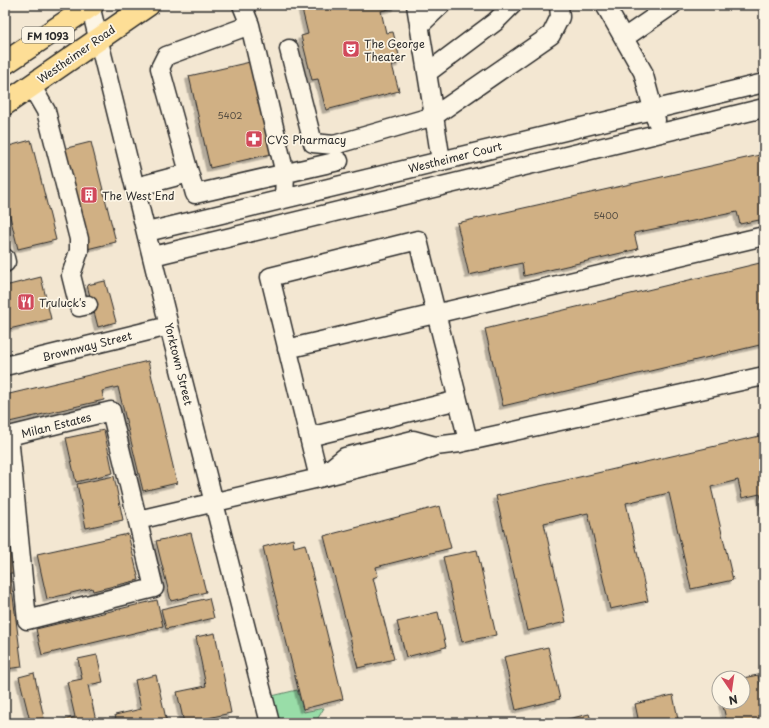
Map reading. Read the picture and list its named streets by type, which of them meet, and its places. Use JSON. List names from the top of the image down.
{
  "streets": {
    "main road": ["FM 1093", "Westheimer Road"],
    "street": [
      "Westheimer Court",
      "Brownway Street",
      "Yorktown Street",
      "Milan Estates"
    ]
  },
  "crossings": [
    ["FM 1093", "Yorktown Street"],
    ["Westheimer Road", "Yorktown Street"],
    ["Westheimer Court", "Yorktown Street"],
    ["Brownway Street", "Yorktown Street"]
  ],
  "places": {
    "theatre": ["The George Theater"],
    "pharmacy": ["CVS Pharmacy"],
    "building": ["The West End"],
    "restaurant": ["Truluck's"]
  },
  "house_numbers": ["5402", "5400"],
  "north": "bottom"
}
